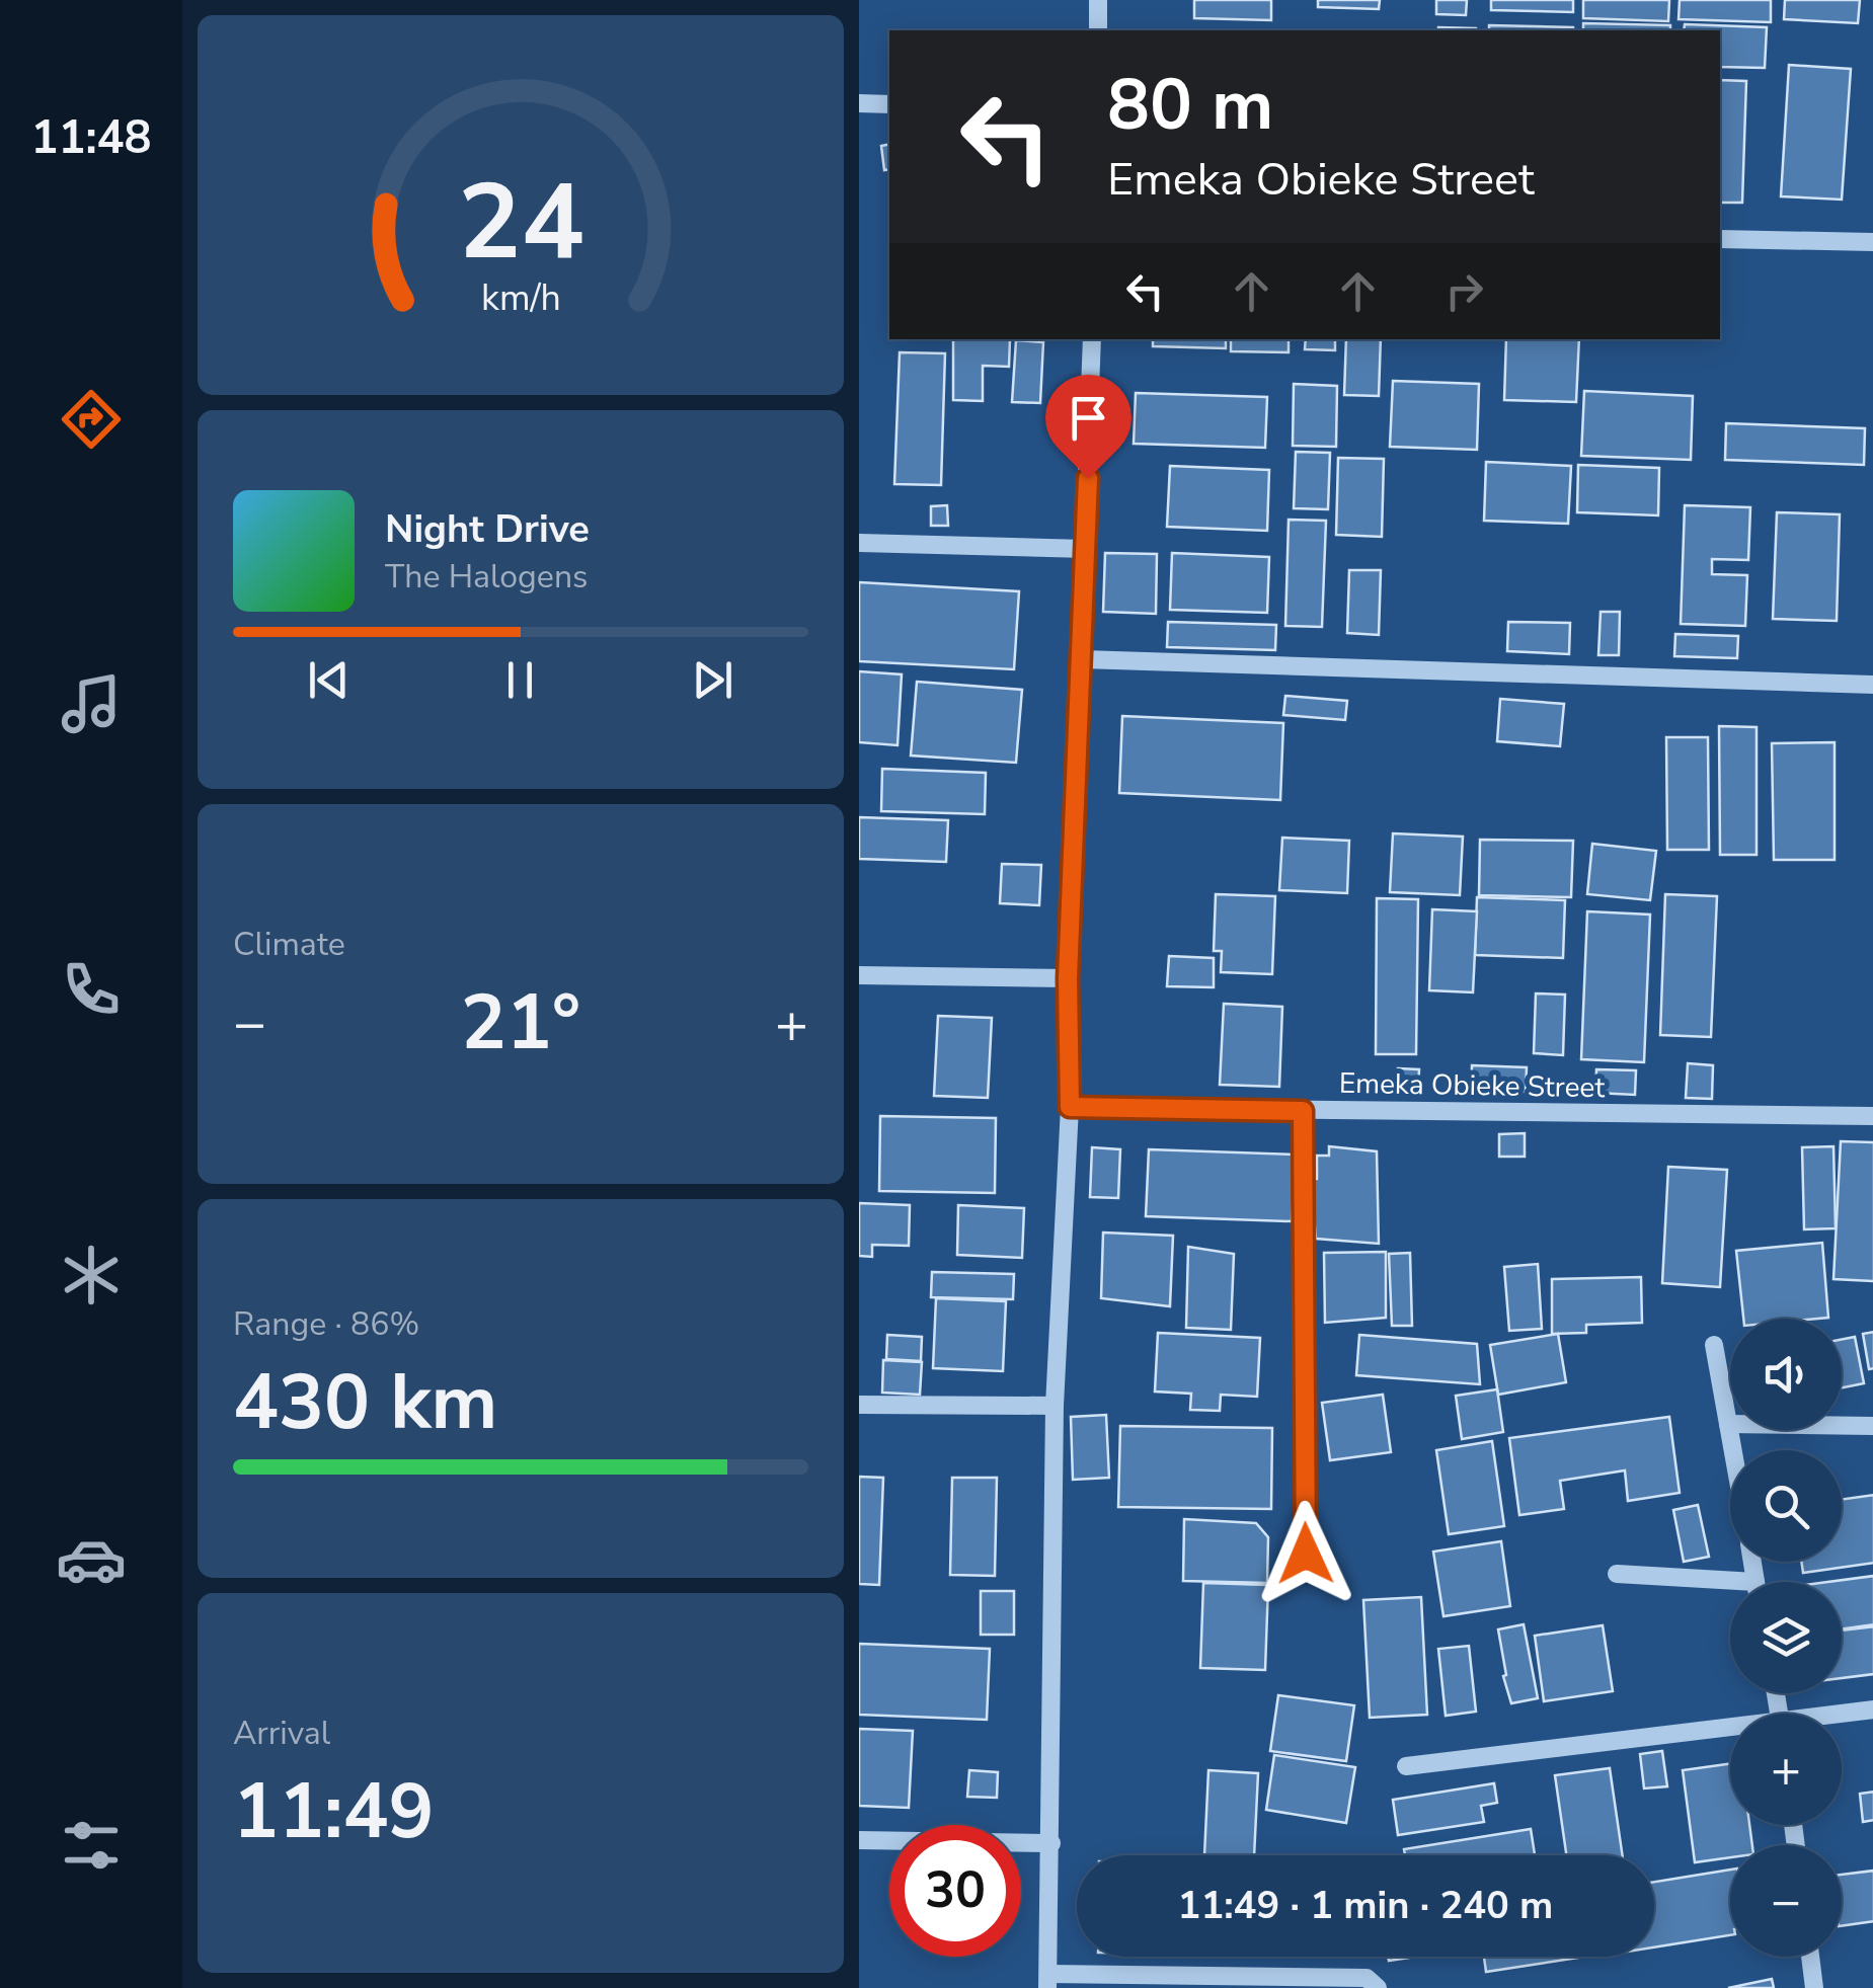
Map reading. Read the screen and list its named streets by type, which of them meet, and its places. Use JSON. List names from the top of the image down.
{
  "streets": {
    "street": ["Emeka Obieke Street"]
  },
  "page": {
    "tabs": "11:48",
    "turn": ["80 m", "Emeka Obieke Street"],
    "song": ["Night Drive", "The Halogens"],
    "tile": [
      "Climate",
      ["Range · 86%", "430 km"],
      ["Arrival", "11:49"]
    ],
    "heat": ["−", "21°", "+"],
    "map_buttons": ["+", "−"],
    "limit": "30",
    "trip": "11:49 · 1 min · 240 m",
    "gauge": ["24", "km/h"]
  }
}
